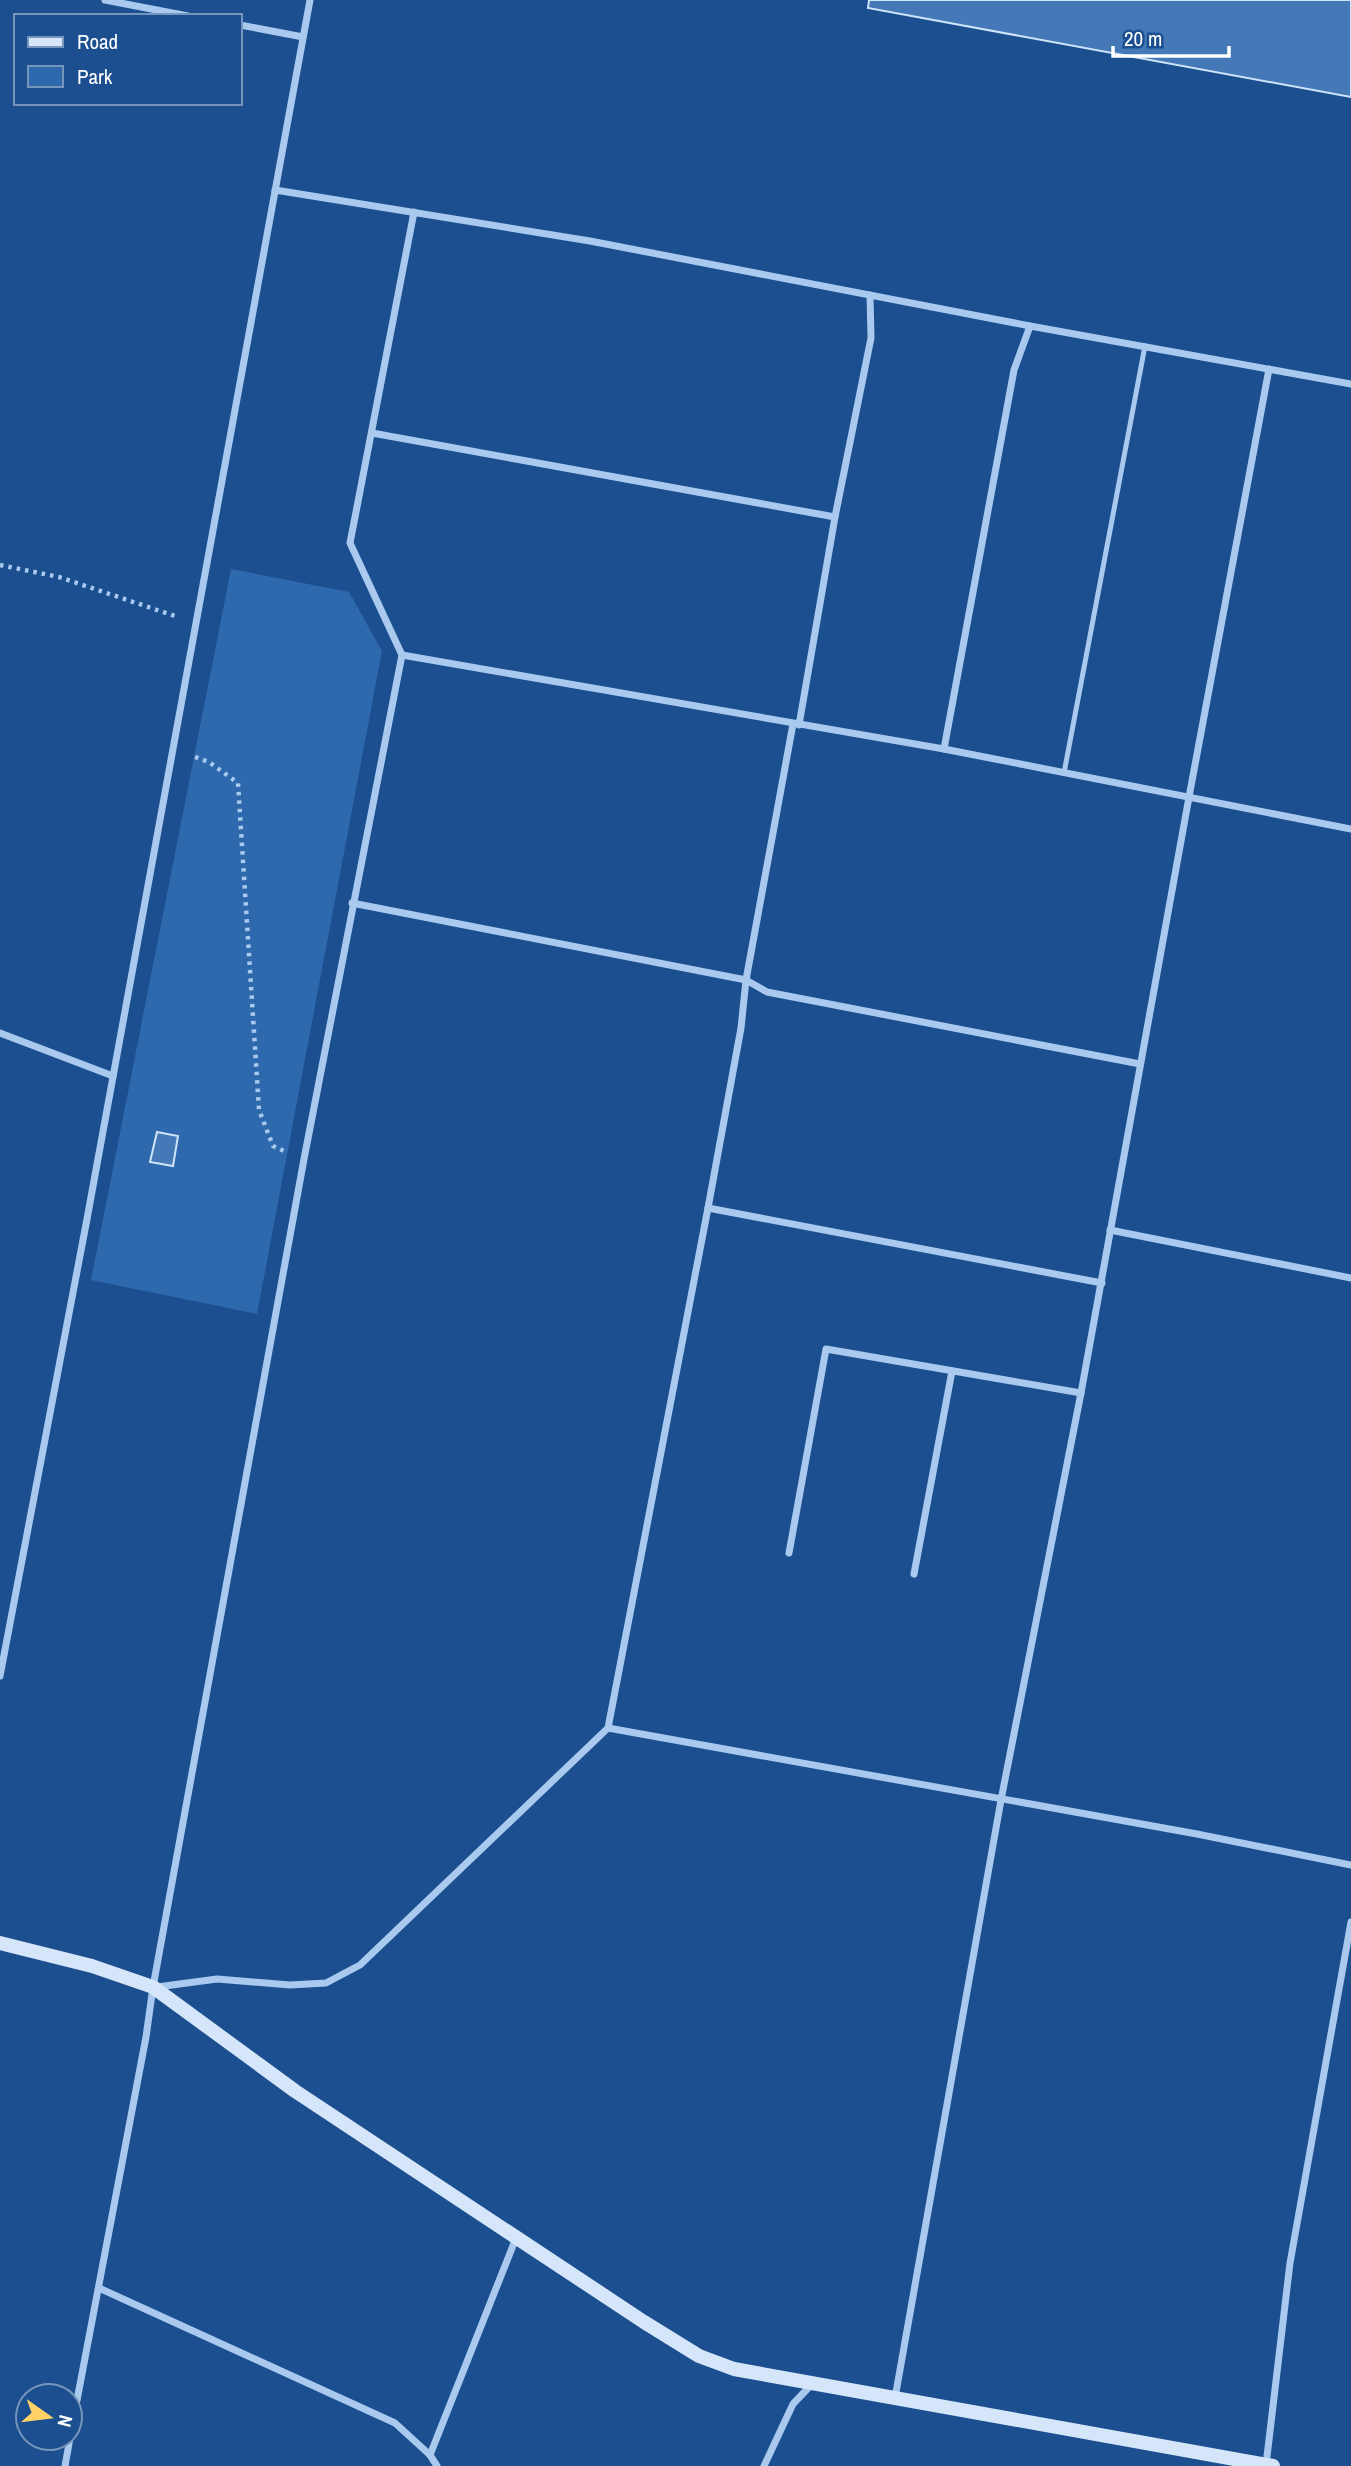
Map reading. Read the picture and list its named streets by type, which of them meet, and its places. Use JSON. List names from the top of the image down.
{
  "legend": ["Road", "Park"],
  "scale_bar": "20 m",
  "north": "right"
}
